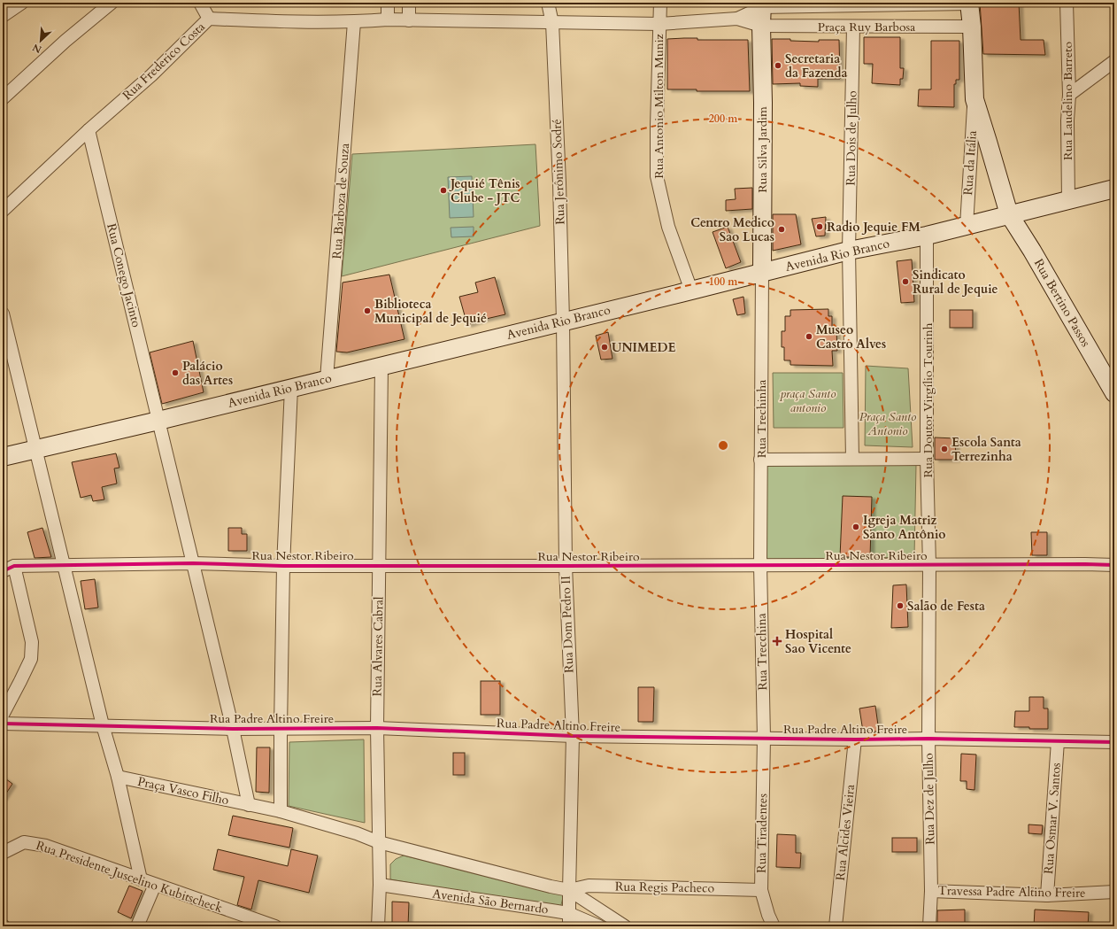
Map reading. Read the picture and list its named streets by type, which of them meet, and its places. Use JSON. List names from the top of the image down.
{
  "streets": {
    "main road": [
      "Rua Silva Jardim",
      "Rua da Itália",
      "Avenida Rio Branco",
      "Rua Bertino Passos"
    ],
    "street": [
      "Praça Ruy Barbosa",
      "Rua Frederico Costa",
      "Rua Laudelino Barreto",
      "Rua Antonio Milton Muniz",
      "Rua Dois de Julho",
      "Rua Jerônimo Sodré",
      "Rua Barboza de Souza",
      "Rua Conego Jacinto",
      "Rua Doutor Virgílio Tourinh",
      "Rua Trechinha",
      "Rua Nestor Ribeiro",
      "Rua Dom Pedro II",
      "Rua Alvares Cabral",
      "Rua Trecchina",
      "Rua Padre Altino Freire",
      "Praça Vasco Filho",
      "Rua Dez de Julho",
      "Rua Osmar V. Santos",
      "Rua Alcides Vieira",
      "Rua Tiradentes",
      "Rua Presidente Juscelino Kubitscheck",
      "Rua Regis Pacheco",
      "Travessa Padre Altino Freire",
      "Avenida São Bernardo"
    ]
  },
  "crossings": [
    ["Praça Ruy Barbosa", "Rua Frederico Costa"],
    ["Praça Ruy Barbosa", "Rua Dois de Julho"],
    ["Praça Ruy Barbosa", "Rua Silva Jardim"],
    ["Praça Ruy Barbosa", "Rua da Itália"],
    ["Rua Frederico Costa", "Rua Antonio Milton Muniz"],
    ["Rua Frederico Costa", "Rua Jerônimo Sodré"],
    ["Rua Frederico Costa", "Rua Barboza de Souza"],
    ["Rua Frederico Costa", "Rua Conego Jacinto"],
    ["Rua Laudelino Barreto", "Avenida Rio Branco"],
    ["Rua Antonio Milton Muniz", "Avenida Rio Branco"],
    ["Rua Dois de Julho", "Avenida Rio Branco"],
    ["Rua Silva Jardim", "Avenida Rio Branco"],
    ["Rua Silva Jardim", "Rua Trechinha"],
    ["Rua da Itália", "Avenida Rio Branco"],
    ["Rua da Itália", "Rua Bertino Passos"],
    ["Rua Jerônimo Sodré", "Avenida Rio Branco"],
    ["Rua Jerônimo Sodré", "Rua Dom Pedro II"],
    ["Rua Barboza de Souza", "Avenida Rio Branco"],
    ["Avenida Rio Branco", "Rua Conego Jacinto"],
    ["Avenida Rio Branco", "Rua Bertino Passos"],
    ["Avenida Rio Branco", "Rua Doutor Virgílio Tourinh"],
    ["Avenida Rio Branco", "Rua Trechinha"],
    ["Avenida Rio Branco", "Rua Dom Pedro II"],
    ["Avenida Rio Branco", "Rua Alvares Cabral"],
    ["Rua Conego Jacinto", "Rua Nestor Ribeiro"],
    ["Rua Conego Jacinto", "Rua Padre Altino Freire"],
    ["Rua Conego Jacinto", "Praça Vasco Filho"],
    ["Rua Doutor Virgílio Tourinh", "Rua Nestor Ribeiro"],
    ["Rua Doutor Virgílio Tourinh", "Rua Dez de Julho"],
    ["Rua Trechinha", "Rua Nestor Ribeiro"],
    ["Rua Trechinha", "Rua Trecchina"],
    ["Rua Nestor Ribeiro", "Rua Dom Pedro II"],
    ["Rua Nestor Ribeiro", "Rua Alvares Cabral"],
    ["Rua Nestor Ribeiro", "Rua Trecchina"],
    ["Rua Nestor Ribeiro", "Rua Dez de Julho"],
    ["Rua Dom Pedro II", "Rua Padre Altino Freire"],
    ["Rua Dom Pedro II", "Rua Regis Pacheco"],
    ["Rua Dom Pedro II", "Avenida São Bernardo"],
    ["Rua Alvares Cabral", "Rua Padre Altino Freire"],
    ["Rua Alvares Cabral", "Avenida São Bernardo"],
    ["Rua Trecchina", "Rua Padre Altino Freire"],
    ["Rua Trecchina", "Rua Tiradentes"],
    ["Rua Padre Altino Freire", "Rua Dez de Julho"],
    ["Rua Padre Altino Freire", "Rua Osmar V. Santos"],
    ["Rua Padre Altino Freire", "Rua Alcides Vieira"],
    ["Rua Padre Altino Freire", "Rua Tiradentes"],
    ["Praça Vasco Filho", "Avenida São Bernardo"],
    ["Rua Dez de Julho", "Travessa Padre Altino Freire"],
    ["Rua Osmar V. Santos", "Travessa Padre Altino Freire"],
    ["Rua Tiradentes", "Rua Regis Pacheco"],
    ["Rua Regis Pacheco", "Avenida São Bernardo"]
  ],
  "parks": ["praça Santo antonio", "Praça Santo Antonio"],
  "places": {
    "other": [
      "Secretaria da Fazenda",
      "Jequié Tênis Clube - JTC",
      "Radio Jequie FM",
      "Centro Medico Sao Lucas",
      "Sindicato Rural de Jequie",
      "Biblioteca Municipal de Jequié",
      "Museo Castro Alves",
      "UNIMEDE",
      "Palácio das Artes",
      "Escola Santa Terrezinha",
      "Igreja Matriz Santo Antônio",
      "Salão de Festa"
    ],
    "health": ["Hospital Sao Vicente"]
  },
  "north": "bottom left",
  "rings": ["200 m", "100 m"]
}
